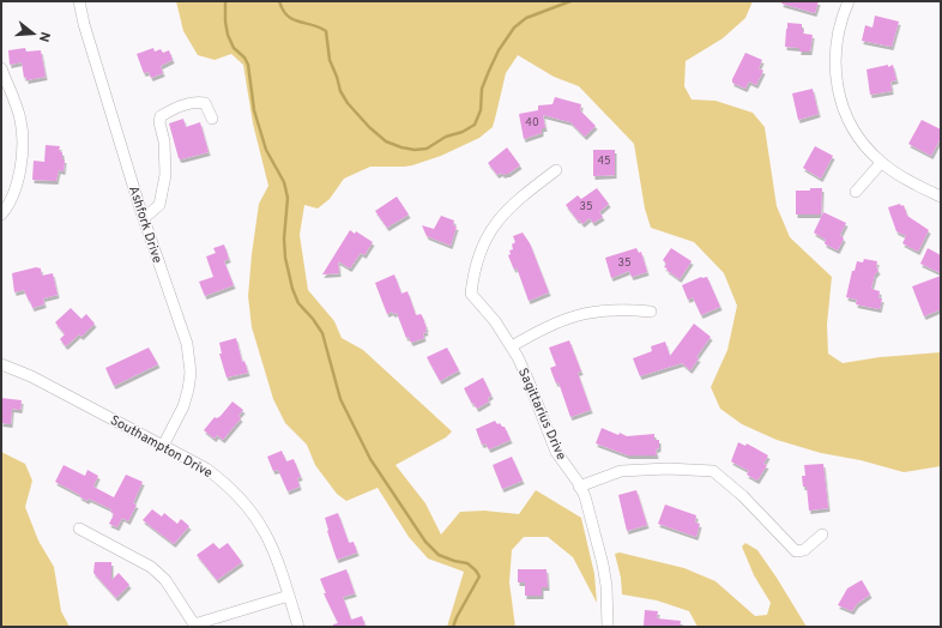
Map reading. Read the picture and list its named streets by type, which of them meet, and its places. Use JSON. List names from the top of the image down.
{
  "streets": {
    "street": ["Ashfork Drive", "Sagittarius Drive", "Southampton Drive"]
  },
  "crossings": [
    ["Ashfork Drive", "Southampton Drive"]
  ],
  "house_numbers": [
    "40",
    "45",
    "35",
    "35"
  ],
  "north": "right"
}
